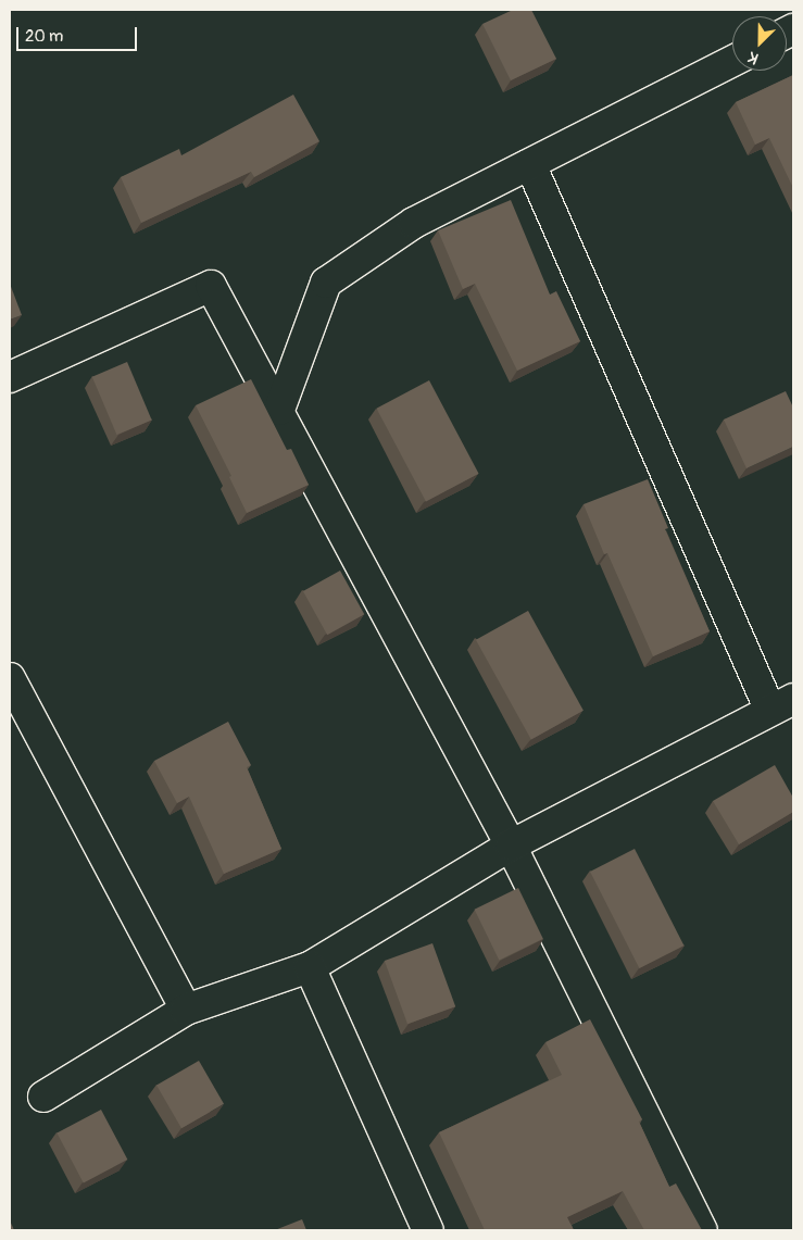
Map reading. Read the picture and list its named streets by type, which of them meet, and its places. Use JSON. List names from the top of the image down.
{
  "scale_bar": "20 m",
  "north": "bottom left"
}
